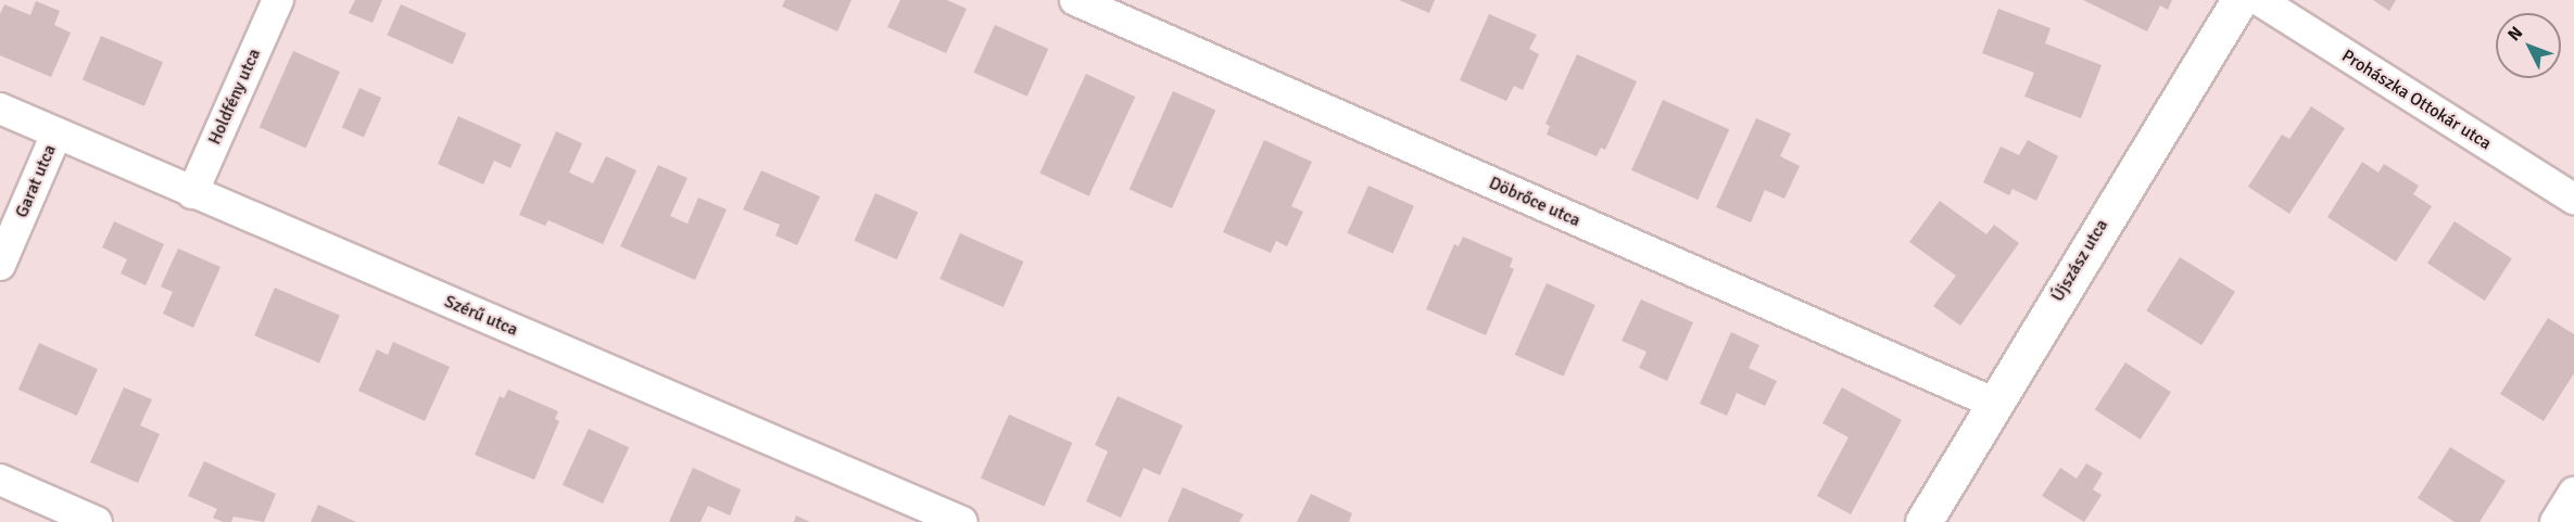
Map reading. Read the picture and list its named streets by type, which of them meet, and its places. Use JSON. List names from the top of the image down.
{
  "streets": {
    "street": [
      "Holdfény utca",
      "Prohászka Ottokár utca",
      "Garat utca",
      "Döbrőce utca",
      "Újszász utca",
      "Szérű utca"
    ]
  },
  "crossings": [
    ["Holdfény utca", "Szérű utca"],
    ["Garat utca", "Szérű utca"],
    ["Döbrőce utca", "Újszász utca"]
  ],
  "north": "top left"
}
